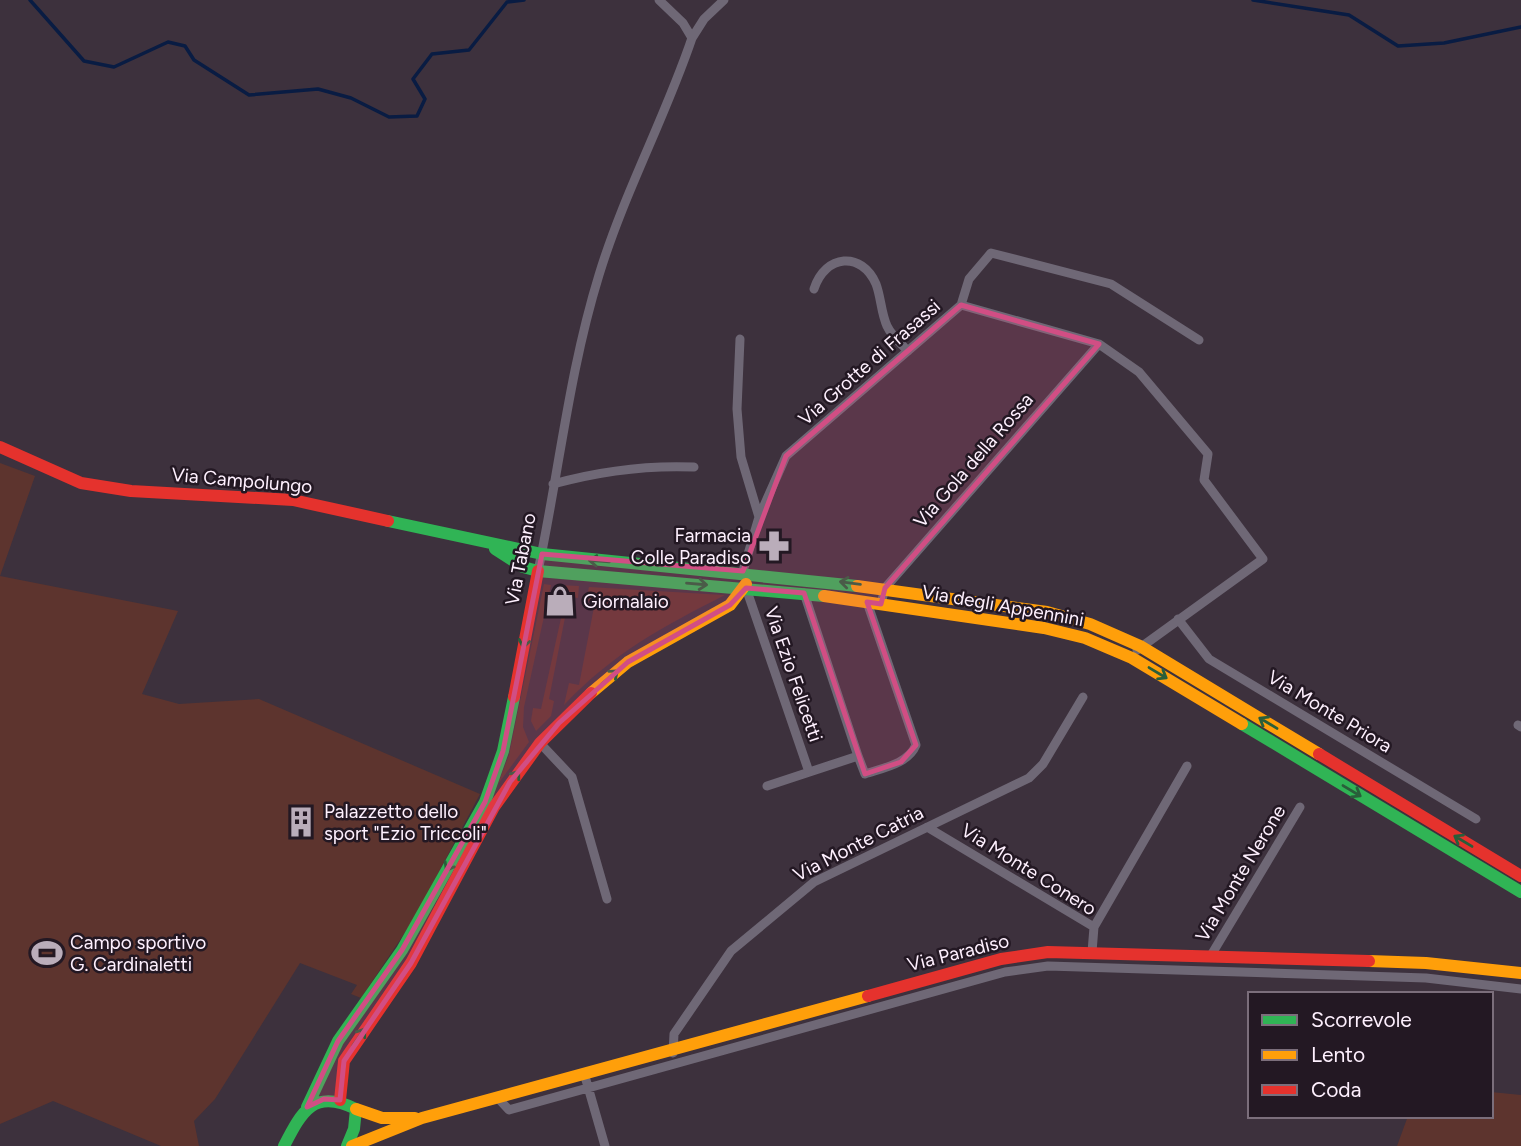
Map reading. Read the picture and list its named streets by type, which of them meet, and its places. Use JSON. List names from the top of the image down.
{
  "streets": {
    "street": [
      "Via Grotte di Frasassi",
      "Via Gola della Rossa",
      "Via Campolungo",
      "Via Tabano",
      "Via degli Appennini",
      "Via Ezio Felicetti",
      "Via Monte Priora",
      "Via Monte Catria",
      "Via Monte Conero",
      "Via Monte Nerone",
      "Via Paradiso"
    ]
  },
  "crossings": [
    ["Via Grotte di Frasassi", "Via Gola della Rossa"],
    ["Via Grotte di Frasassi", "Via degli Appennini"],
    ["Via Grotte di Frasassi", "Via Monte Priora"],
    ["Via Gola della Rossa", "Via degli Appennini"],
    ["Via Campolungo", "Via Tabano"],
    ["Via Campolungo", "Via degli Appennini"],
    ["Via Tabano", "Via degli Appennini"],
    ["Via degli Appennini", "Via Ezio Felicetti"],
    ["Via Monte Catria", "Via Monte Conero"],
    ["Via Monte Catria", "Via Paradiso"],
    ["Via Monte Conero", "Via Paradiso"],
    ["Via Monte Nerone", "Via Paradiso"]
  ],
  "places": {
    "pharmacy": ["Farmacia Colle Paradiso"],
    "shop": ["Giornalaio"],
    "building": ["Palazzetto dello sport \"Ezio Triccoli\""],
    "sports": ["Campo sportivo G. Cardinaletti"]
  },
  "legend": ["Scorrevole", "Lento", "Coda"]
}
